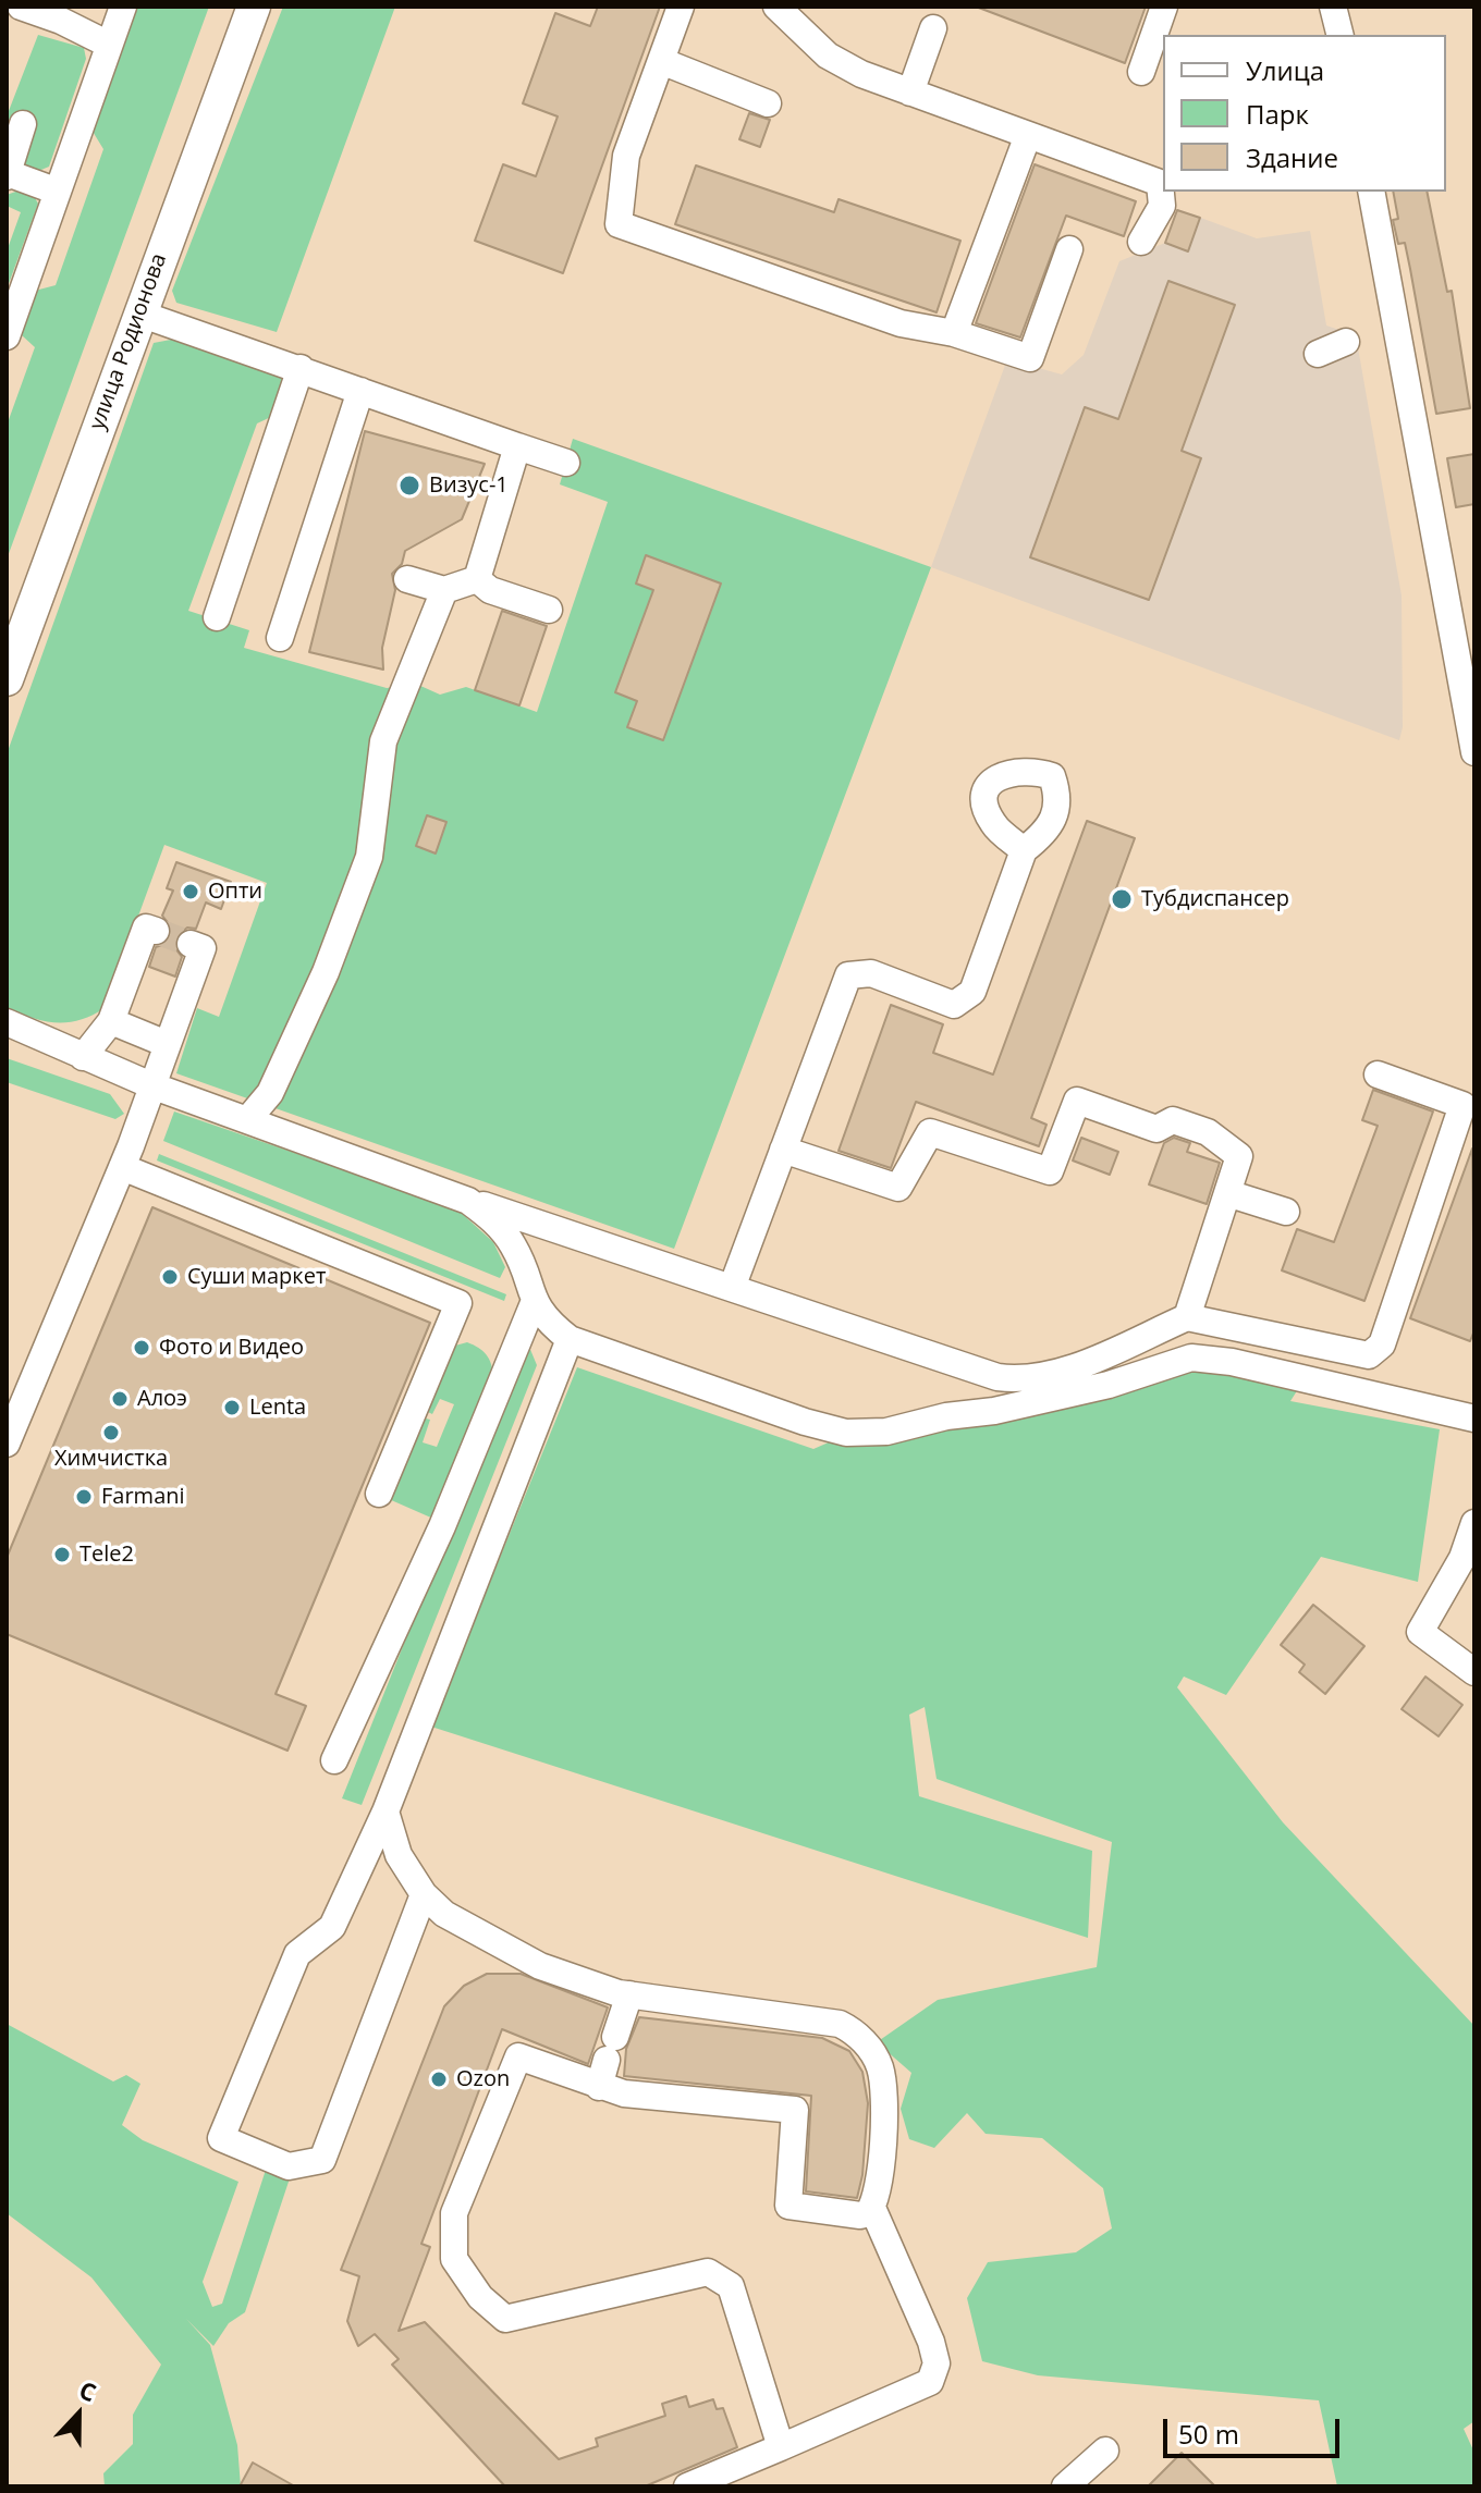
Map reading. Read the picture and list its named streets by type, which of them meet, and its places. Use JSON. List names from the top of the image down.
{
  "streets": {
    "main road": ["улица Родионова"]
  },
  "places": [
    "Визус-1",
    "Опти",
    "Тубдиспансер",
    "Суши маркет",
    "Фото и Видео",
    "Алоэ",
    "Lenta",
    "Химчистка",
    "Farmani",
    "Tele2",
    "Ozon"
  ],
  "legend": ["Улица", "Парк", "Здание"],
  "scale_bar": "50 m",
  "north": "top"
}
